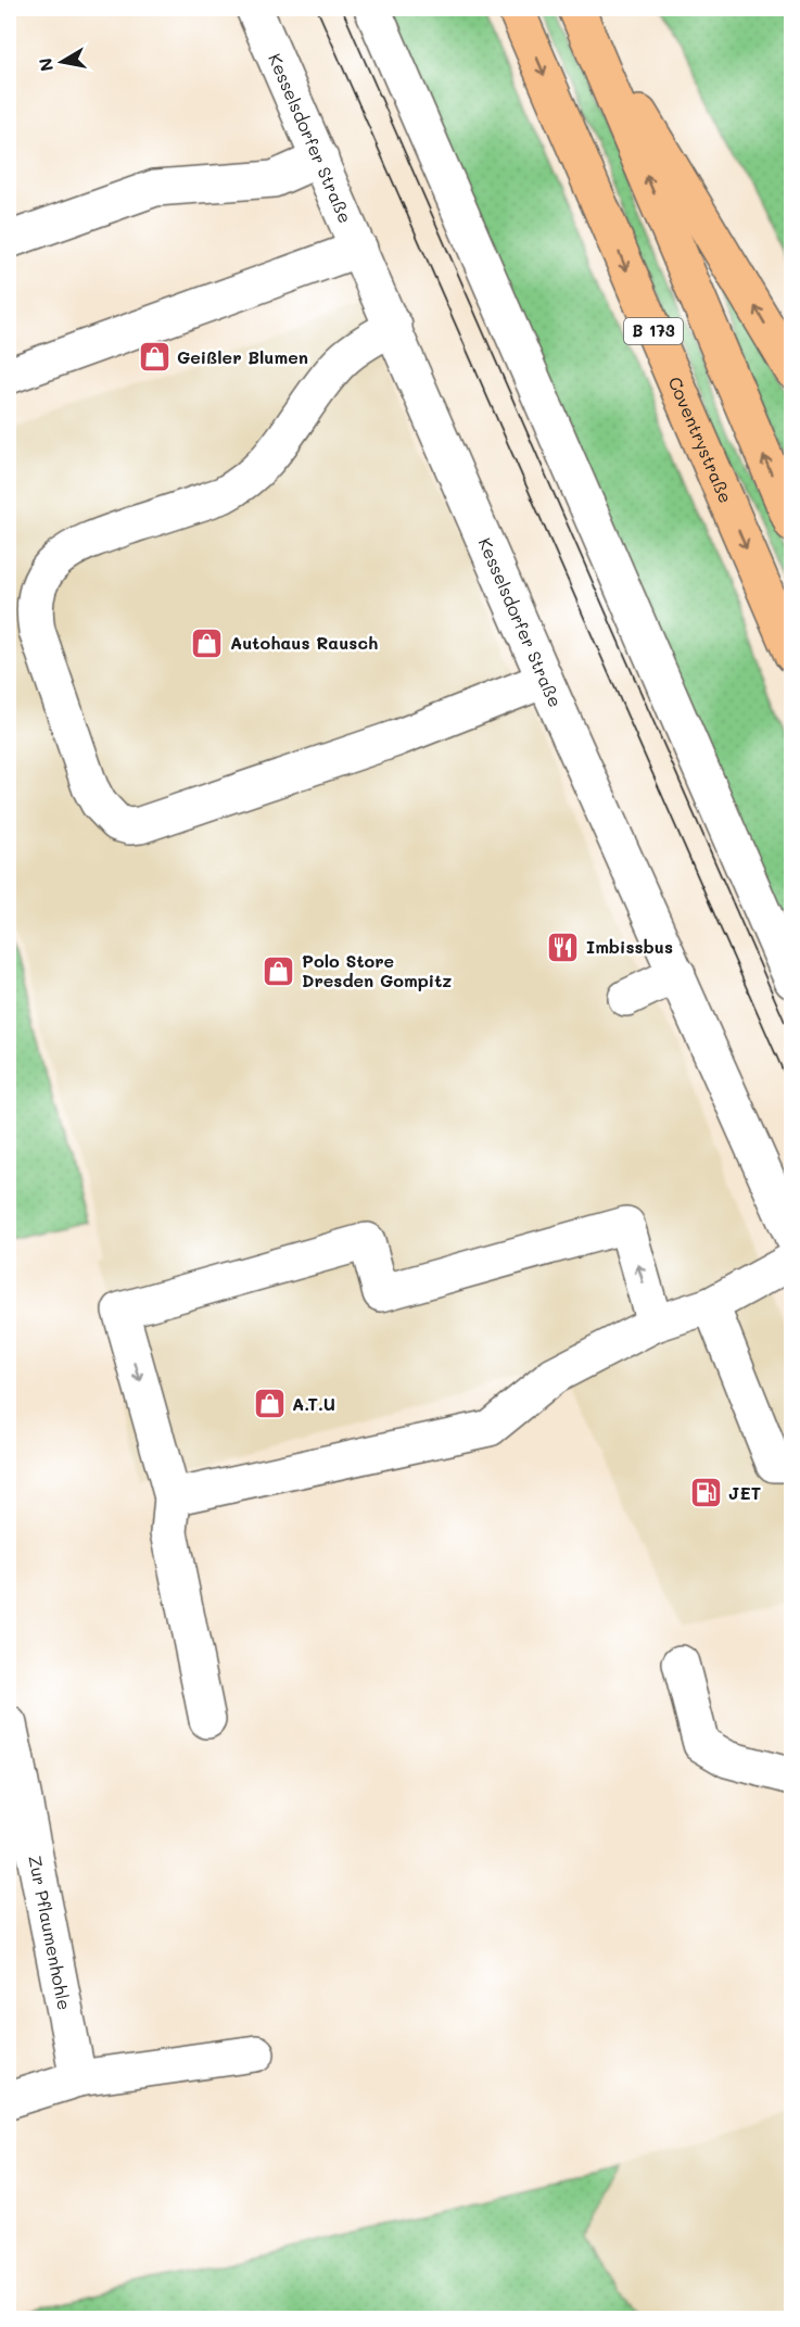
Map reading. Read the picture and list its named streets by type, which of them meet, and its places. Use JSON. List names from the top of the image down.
{
  "streets": {
    "highway": ["B 173", "Coventrystraße"],
    "street": ["Kesselsdorfer Straße", "Zur Pflaumenhohle"]
  },
  "places": {
    "shop": [
      "Geißler Blumen",
      "Autohaus Rausch",
      "Polo Store Dresden Gompitz",
      "A.T.U"
    ],
    "restaurant": ["Imbissbus"],
    "fuel station": ["JET"]
  },
  "north": "left"
}
